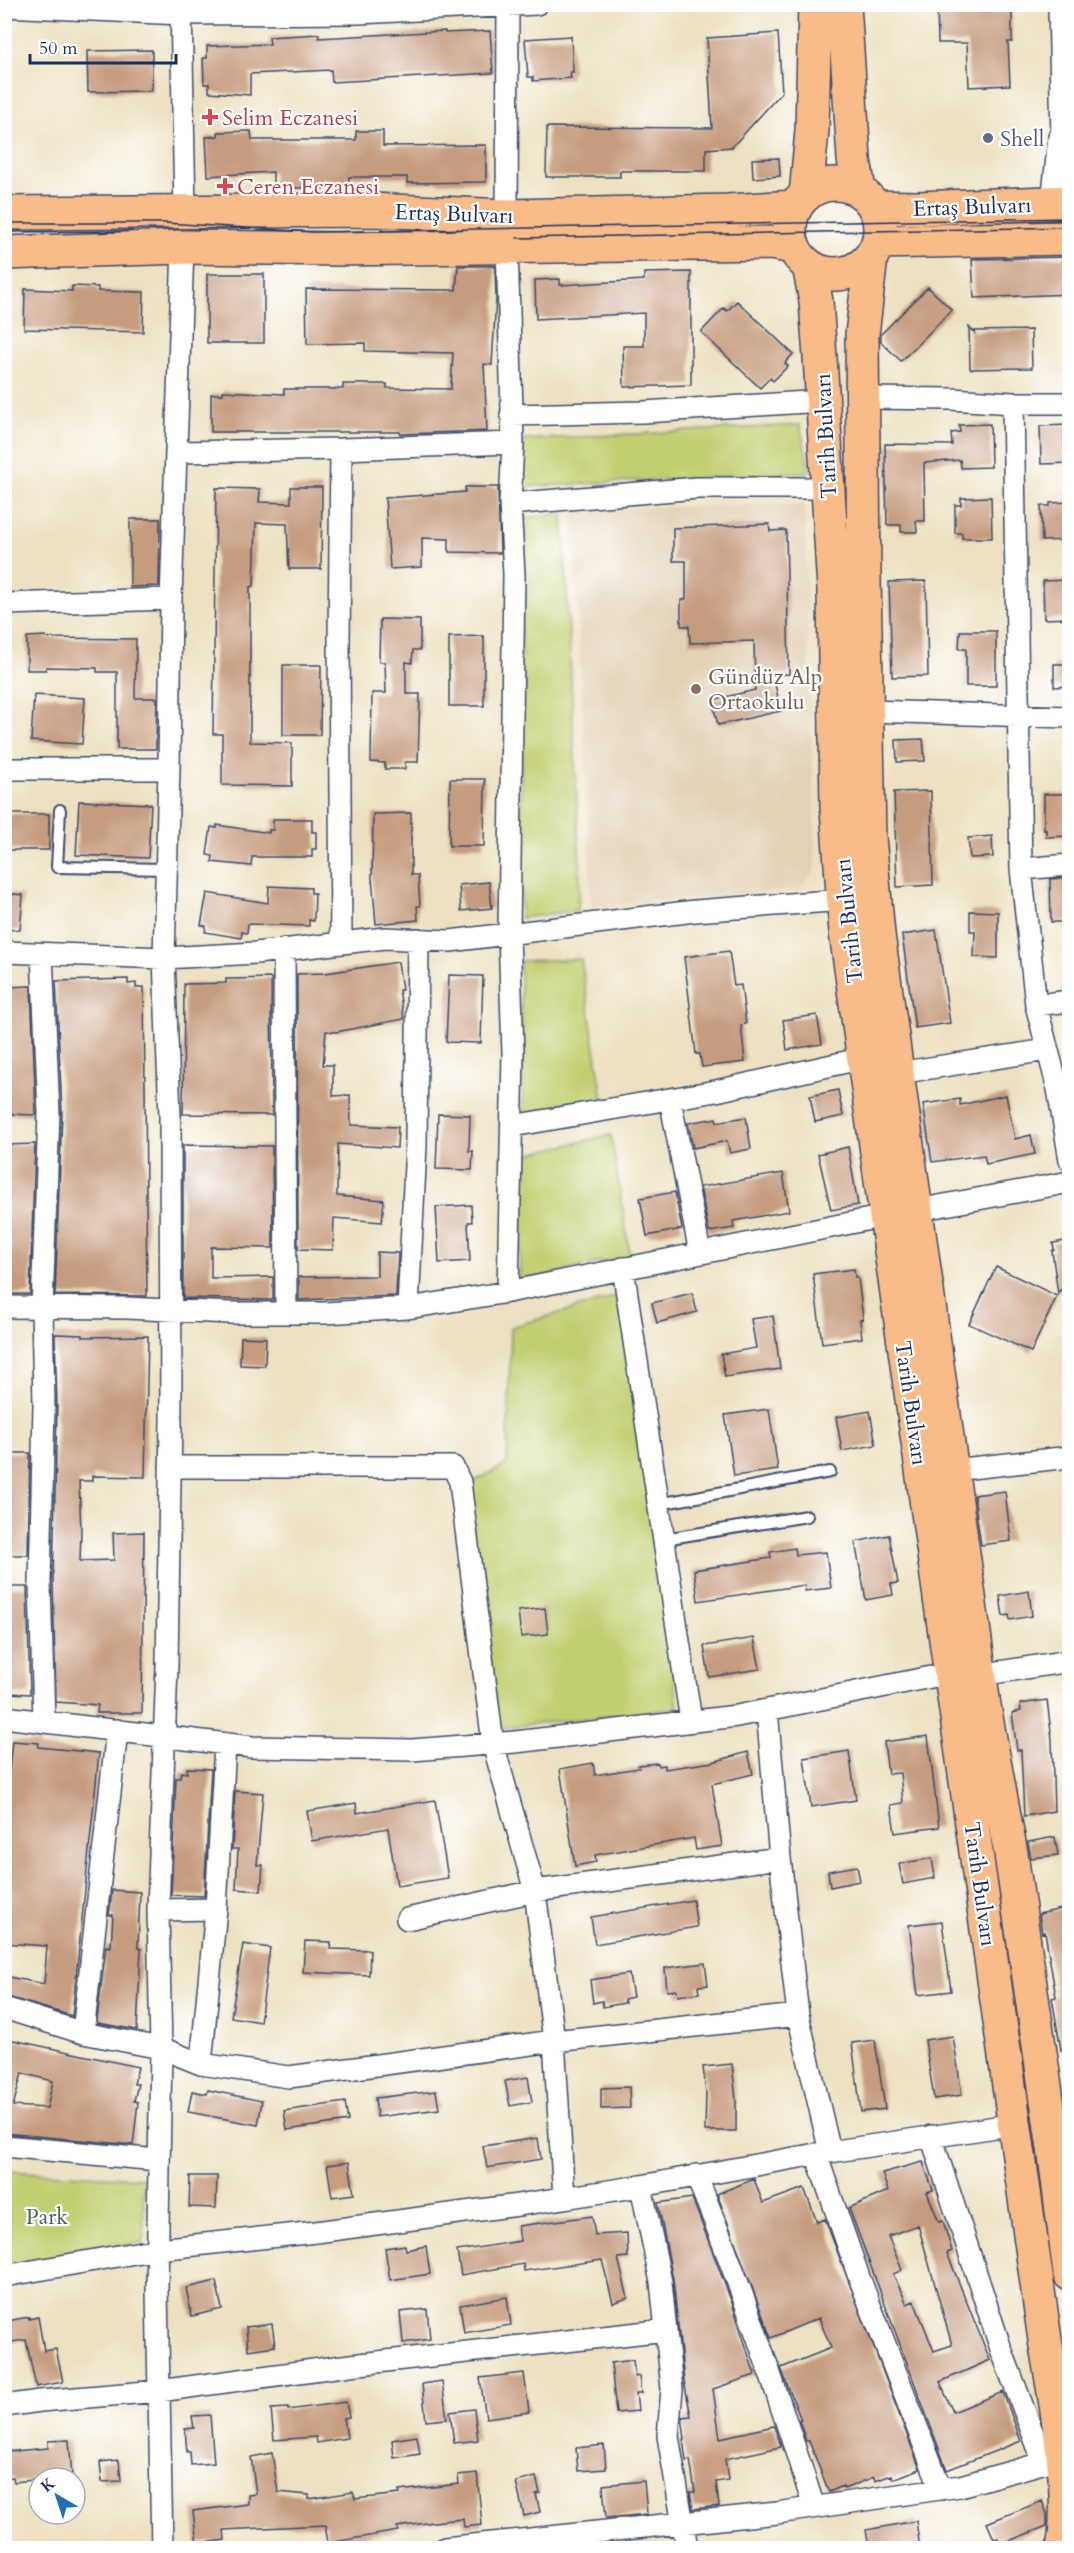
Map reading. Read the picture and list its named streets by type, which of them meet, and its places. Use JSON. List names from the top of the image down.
{
  "streets": {
    "main road": ["Ertaş Bulvarı", "Tarih Bulvarı"]
  },
  "crossings": [
    ["Ertaş Bulvarı", "Tarih Bulvarı"]
  ],
  "parks": ["Park"],
  "places": {
    "health": ["Selim Eczanesi", "Ceren Eczanesi"],
    "other": ["Shell", "Gündüz Alp Ortaokulu"]
  },
  "scale_bar": "50 m",
  "north": "top left"
}
